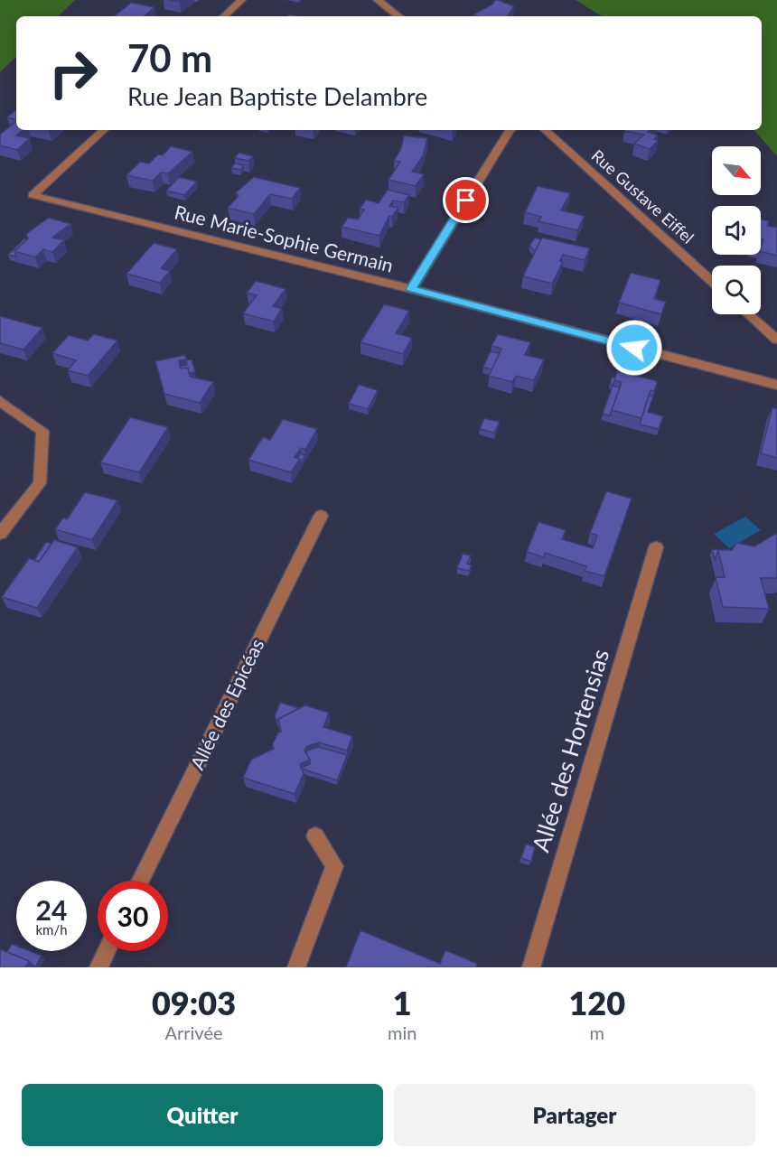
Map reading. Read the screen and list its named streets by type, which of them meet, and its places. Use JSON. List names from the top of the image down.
{
  "streets": {
    "street": [
      "Rue Gustave Eiffel",
      "Rue Marie-Sophie Germain",
      "Allée des Epicéas",
      "Allée des Hortensias"
    ]
  },
  "north": "bottom right",
  "page": {
    "turn": ["70 m", "Rue Jean Baptiste Delambre"],
    "speed": "24 km/h",
    "limit": "30",
    "eta": [
      "09:03",
      "Arrivée",
      "1",
      "min",
      "120",
      "m"
    ],
    "buttons": ["Quitter", "Partager"]
  }
}
